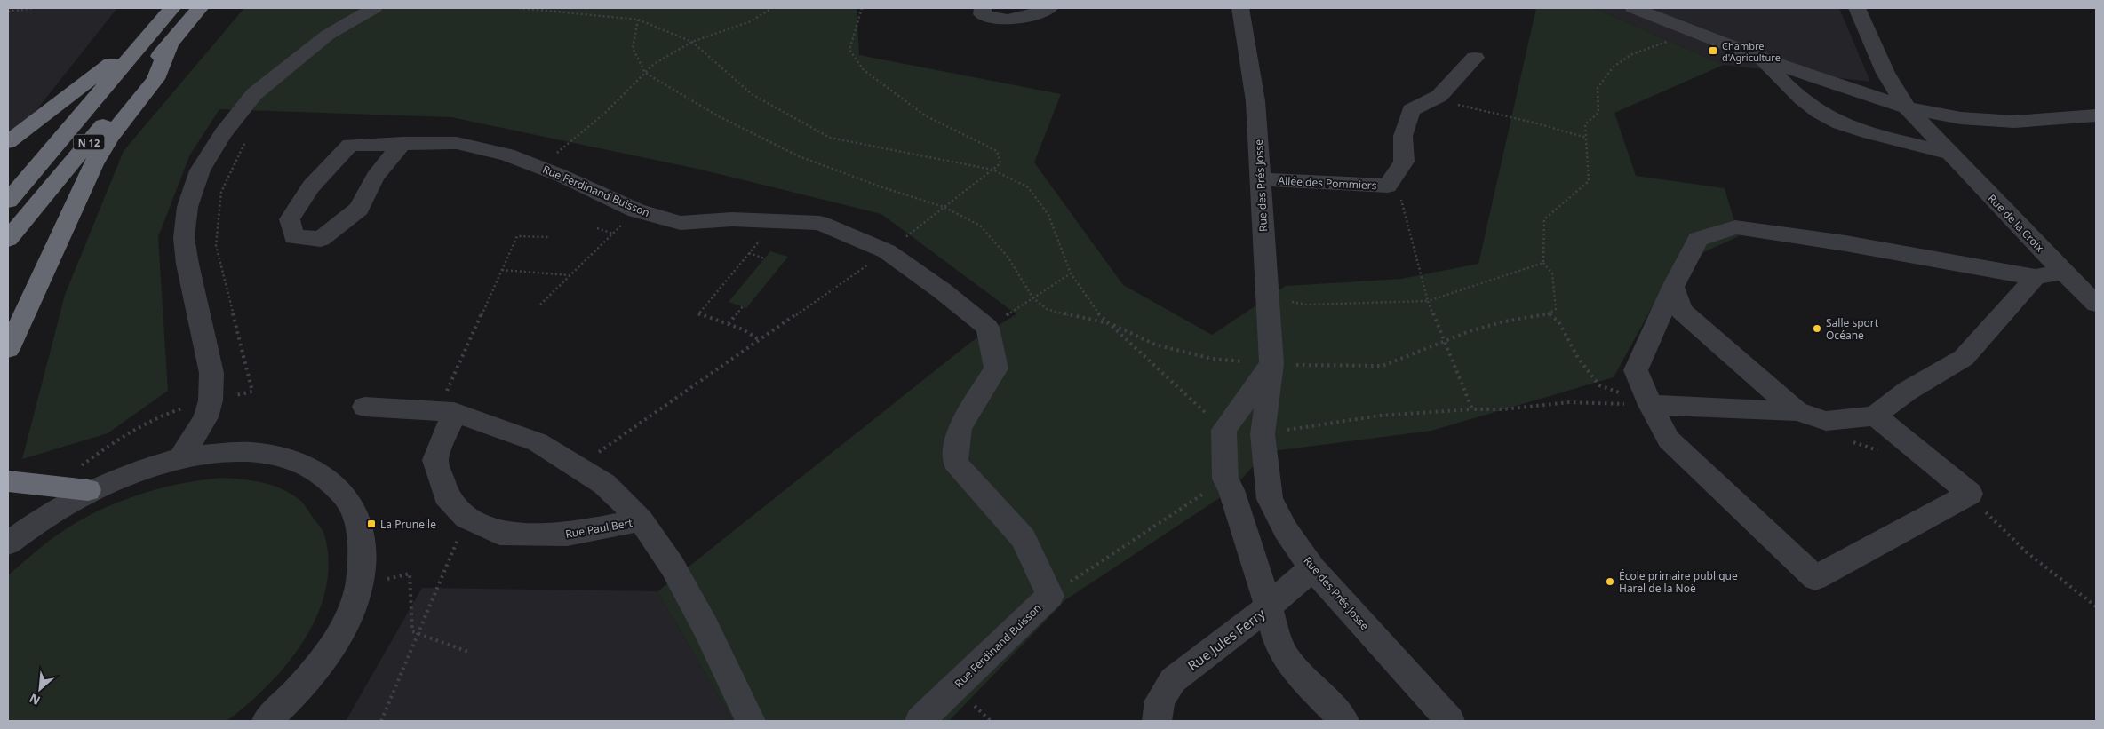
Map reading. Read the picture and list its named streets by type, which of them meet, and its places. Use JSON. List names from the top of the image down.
{
  "streets": {
    "highway": ["N 12"],
    "street": [
      "Allée des Pommiers",
      "Rue des Prés Josse",
      "Rue Ferdinand Buisson",
      "Rue de la Croix",
      "Rue Paul Bert",
      "Rue Jules Ferry"
    ]
  },
  "crossings": [
    ["Allée des Pommiers", "Rue des Prés Josse"],
    ["Rue des Prés Josse", "Rue Jules Ferry"]
  ],
  "places": {
    "transit": ["Chambre d'Agriculture", "La Prunelle"],
    "other": ["Salle sport Océane", "École primaire publique Harel de la Noë"]
  },
  "north": "bottom left"
}
